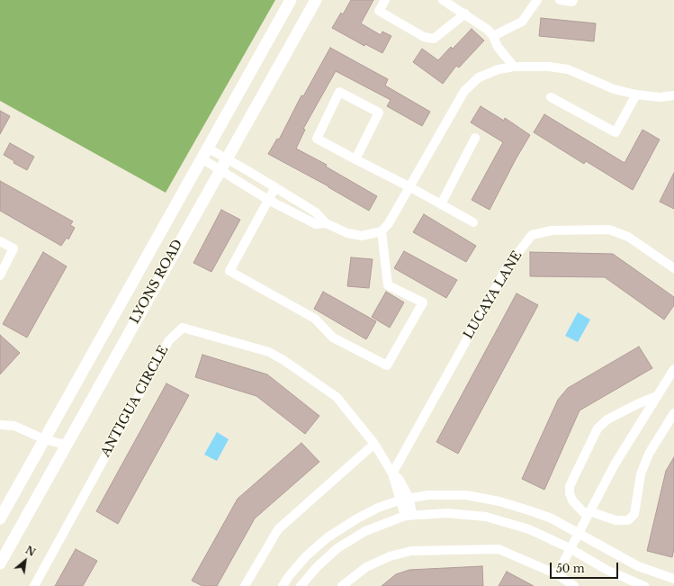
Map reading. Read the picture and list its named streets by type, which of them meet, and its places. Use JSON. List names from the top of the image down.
{
  "streets": {
    "main road": ["LYONS ROAD"],
    "street": ["LUCAYA LANE", "ANTIGUA CIRCLE"]
  },
  "crossings": [
    ["LUCAYA LANE", "ANTIGUA CIRCLE"]
  ],
  "scale_bar": "50 m",
  "north": "top right"
}
